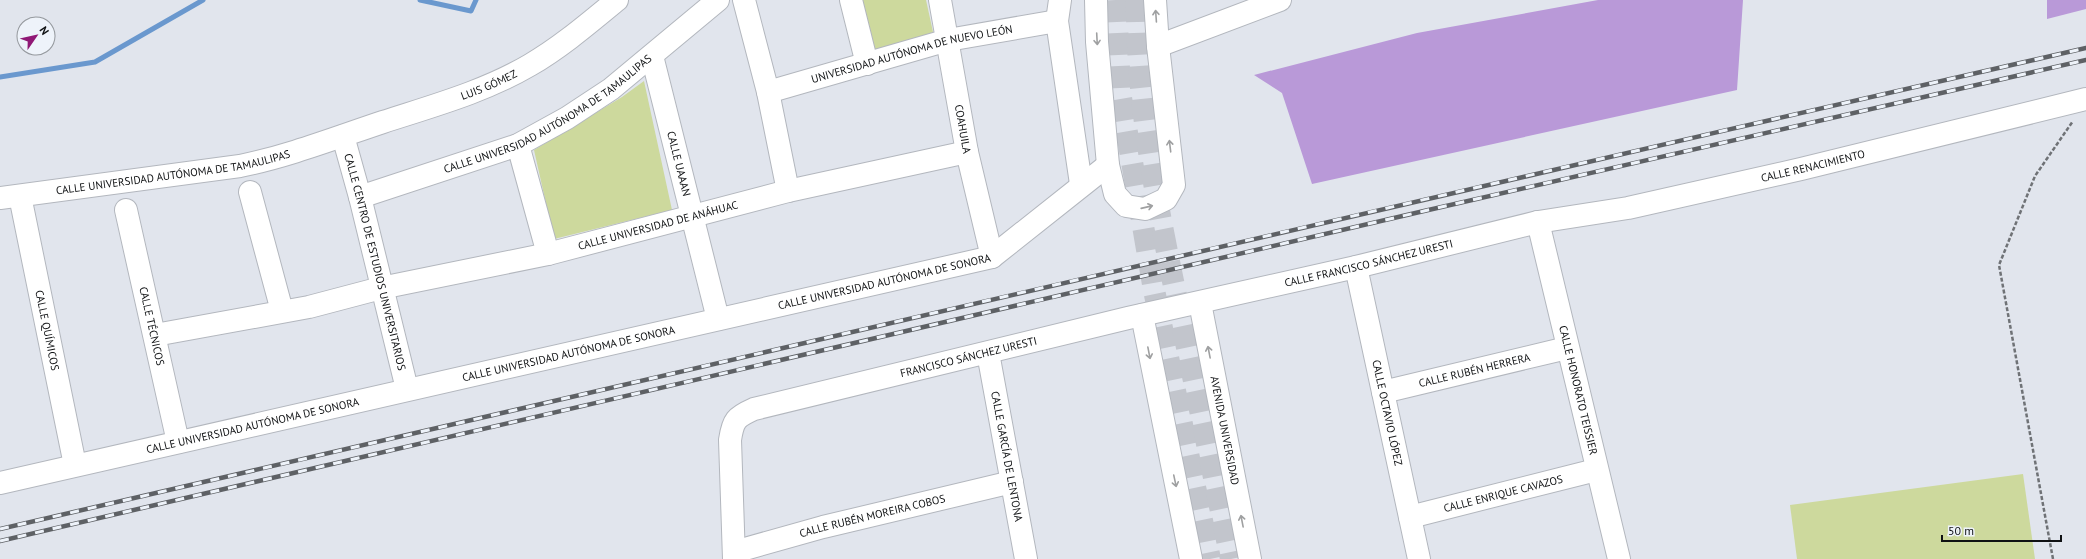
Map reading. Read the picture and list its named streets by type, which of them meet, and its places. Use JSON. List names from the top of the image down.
{
  "streets": {
    "street": [
      "UNIVERSIDAD AUTÓNOMA DE NUEVO LEÓN",
      "LUIS GÓMEZ",
      "CALLE UNIVERSIDAD AUTÓNOMA DE TAMAULIPAS",
      "COAHUILA",
      "CALLE UAAAN",
      "CALLE RENACIMIENTO",
      "CALLE UNIVERSIDAD DE ANÁHUAC",
      "CALLE CENTRO DE ESTUDIOS UNIVERSITARIOS",
      "CALLE FRANCISCO SÁNCHEZ URESTI",
      "CALLE UNIVERSIDAD AUTÓNOMA DE SONORA",
      "CALLE TÉCNICOS",
      "CALLE QUÍMICOS",
      "FRANCISCO SÁNCHEZ URESTI",
      "CALLE RUBÉN HERRERA",
      "CALLE HONORATO TEISSIER",
      "CALLE OCTAVIO LÓPEZ",
      "AVENIDA UNIVERSIDAD",
      "CALLE GARCÍA DE LENTONA",
      "CALLE ENRIQUE CAVAZOS",
      "CALLE RUBÉN MOREIRA COBOS"
    ]
  },
  "crossings": [
    ["UNIVERSIDAD AUTÓNOMA DE NUEVO LEÓN", "COAHUILA"],
    ["LUIS GÓMEZ", "CALLE UNIVERSIDAD AUTÓNOMA DE TAMAULIPAS"],
    ["LUIS GÓMEZ", "CALLE CENTRO DE ESTUDIOS UNIVERSITARIOS"],
    ["CALLE UNIVERSIDAD AUTÓNOMA DE TAMAULIPAS", "CALLE UAAAN"],
    ["CALLE UNIVERSIDAD AUTÓNOMA DE TAMAULIPAS", "CALLE CENTRO DE ESTUDIOS UNIVERSITARIOS"],
    ["CALLE UNIVERSIDAD AUTÓNOMA DE TAMAULIPAS", "CALLE QUÍMICOS"],
    ["COAHUILA", "CALLE UNIVERSIDAD DE ANÁHUAC"],
    ["COAHUILA", "CALLE UNIVERSIDAD AUTÓNOMA DE SONORA"],
    ["CALLE UAAAN", "CALLE UNIVERSIDAD DE ANÁHUAC"],
    ["CALLE UAAAN", "CALLE UNIVERSIDAD AUTÓNOMA DE SONORA"],
    ["CALLE RENACIMIENTO", "CALLE FRANCISCO SÁNCHEZ URESTI"],
    ["CALLE RENACIMIENTO", "CALLE HONORATO TEISSIER"],
    ["CALLE UNIVERSIDAD DE ANÁHUAC", "CALLE CENTRO DE ESTUDIOS UNIVERSITARIOS"],
    ["CALLE UNIVERSIDAD DE ANÁHUAC", "CALLE TÉCNICOS"],
    ["CALLE CENTRO DE ESTUDIOS UNIVERSITARIOS", "CALLE UNIVERSIDAD AUTÓNOMA DE SONORA"],
    ["CALLE FRANCISCO SÁNCHEZ URESTI", "FRANCISCO SÁNCHEZ URESTI"],
    ["CALLE FRANCISCO SÁNCHEZ URESTI", "CALLE HONORATO TEISSIER"],
    ["CALLE FRANCISCO SÁNCHEZ URESTI", "CALLE OCTAVIO LÓPEZ"],
    ["CALLE FRANCISCO SÁNCHEZ URESTI", "AVENIDA UNIVERSIDAD"],
    ["CALLE UNIVERSIDAD AUTÓNOMA DE SONORA", "CALLE TÉCNICOS"],
    ["CALLE UNIVERSIDAD AUTÓNOMA DE SONORA", "CALLE QUÍMICOS"],
    ["FRANCISCO SÁNCHEZ URESTI", "AVENIDA UNIVERSIDAD"],
    ["FRANCISCO SÁNCHEZ URESTI", "CALLE GARCÍA DE LENTONA"],
    ["FRANCISCO SÁNCHEZ URESTI", "CALLE RUBÉN MOREIRA COBOS"],
    ["CALLE RUBÉN HERRERA", "CALLE HONORATO TEISSIER"],
    ["CALLE RUBÉN HERRERA", "CALLE OCTAVIO LÓPEZ"],
    ["CALLE HONORATO TEISSIER", "CALLE ENRIQUE CAVAZOS"],
    ["CALLE OCTAVIO LÓPEZ", "CALLE ENRIQUE CAVAZOS"],
    ["CALLE GARCÍA DE LENTONA", "CALLE RUBÉN MOREIRA COBOS"]
  ],
  "scale_bar": "50 m",
  "north": "top right"
}
